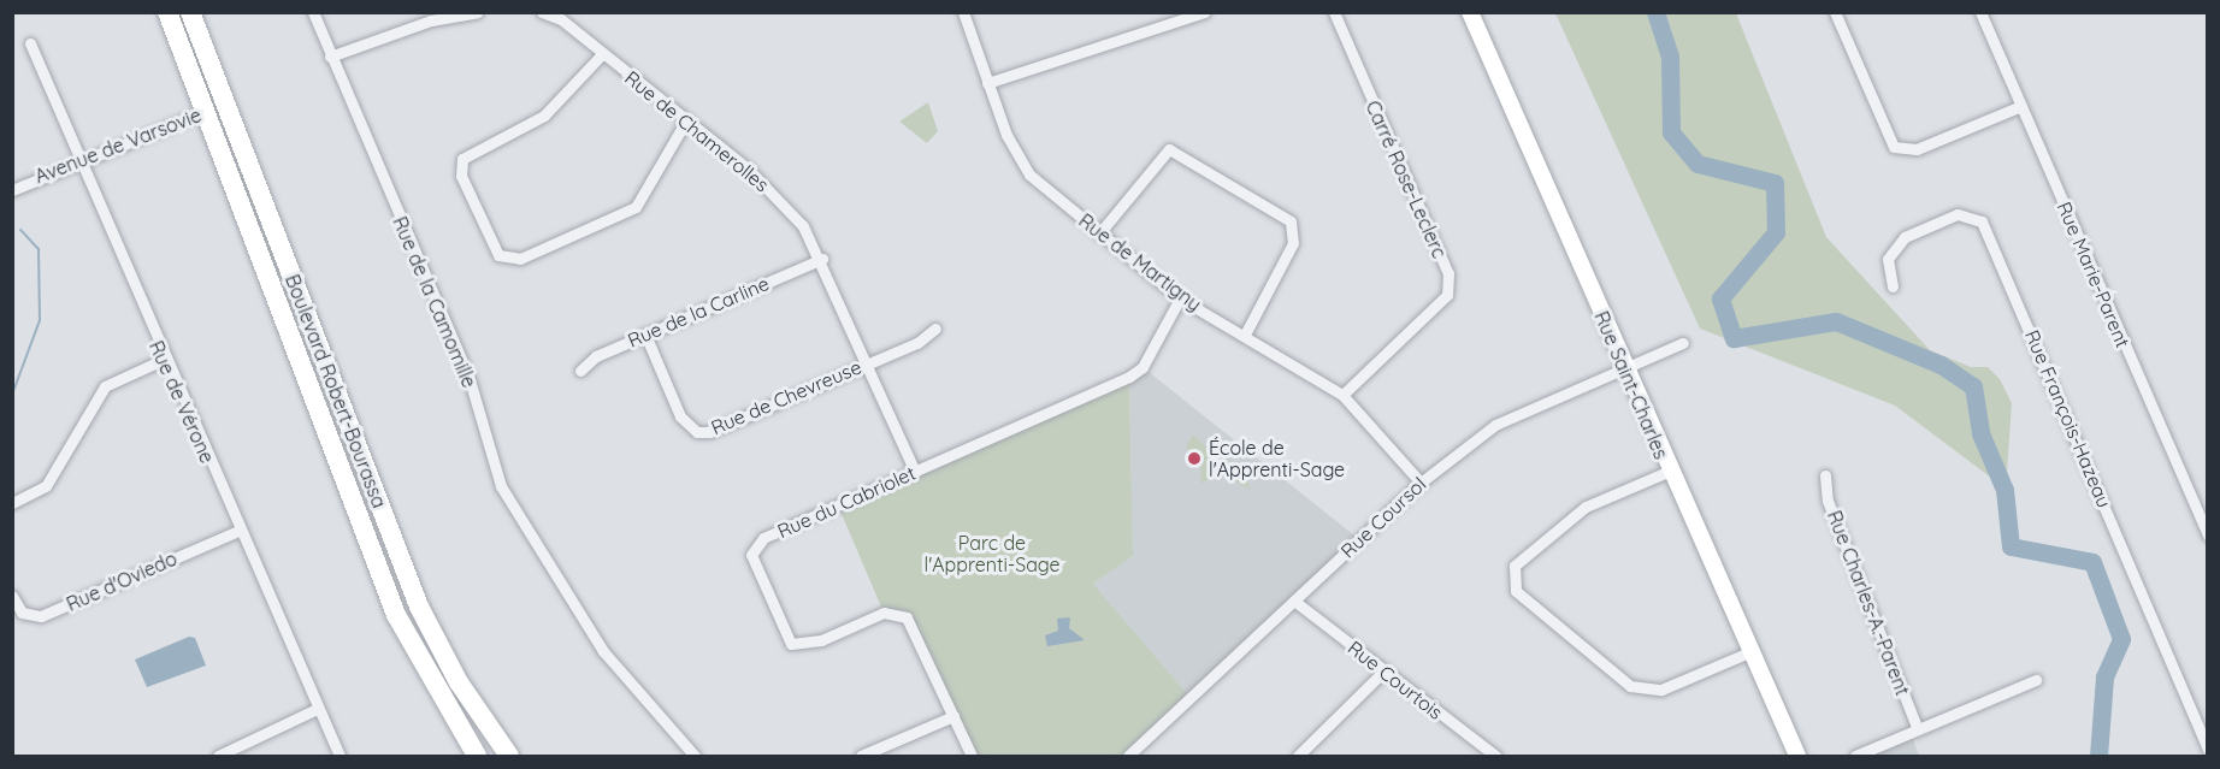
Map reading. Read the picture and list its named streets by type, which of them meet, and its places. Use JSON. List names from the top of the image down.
{
  "streets": {
    "highway": ["Boulevard Robert-Bourassa"],
    "street": [
      "Rue de Chamerolles",
      "Avenue de Varsovie",
      "Carré Rose-Leclerc",
      "Rue de Martigny",
      "Rue Marie-Parent",
      "Rue de la Camomille",
      "Rue de la Carline",
      "Rue Saint-Charles",
      "Rue de Chevreuse",
      "Rue de Vérone",
      "Rue François-Hazeau",
      "Rue du Cabriolet",
      "Rue Coursol",
      "Rue d'Oviedo",
      "Rue Charles-A.-Parent",
      "Rue Courtois"
    ]
  },
  "crossings": [
    ["Rue de Chamerolles", "Rue de la Carline"],
    ["Rue de Chamerolles", "Rue de Chevreuse"],
    ["Rue de Chamerolles", "Rue du Cabriolet"],
    ["Avenue de Varsovie", "Boulevard Robert-Bourassa"],
    ["Avenue de Varsovie", "Rue de Vérone"],
    ["Carré Rose-Leclerc", "Rue de Martigny"],
    ["Rue de Martigny", "Rue du Cabriolet"],
    ["Rue de Martigny", "Rue Coursol"],
    ["Rue de la Carline", "Rue de Chevreuse"],
    ["Rue Saint-Charles", "Rue Coursol"],
    ["Rue de Vérone", "Rue d'Oviedo"],
    ["Rue Coursol", "Rue Courtois"]
  ],
  "parks": ["Parc de l'Apprenti-Sage"],
  "places": ["École de l'Apprenti-Sage"]
}
